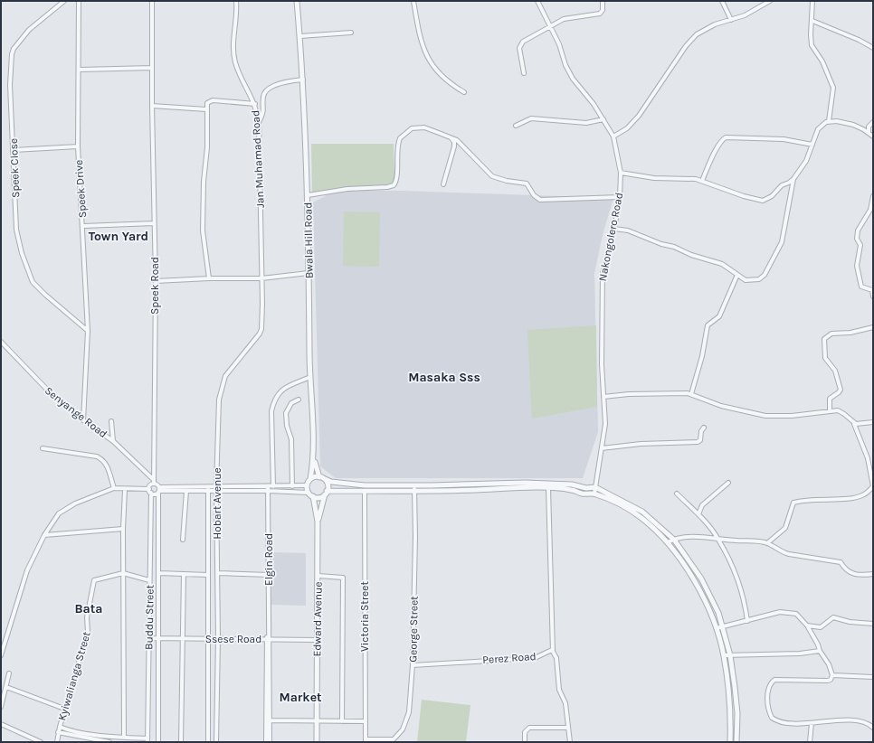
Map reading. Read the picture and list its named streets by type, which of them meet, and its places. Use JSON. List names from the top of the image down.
{
  "streets": {
    "street": [
      "Jan Muhamad Road",
      "Speek Close",
      "Speek Drive",
      "Nakongolero Road",
      "Bwala Hill Road",
      "Speek Road",
      "Senyange Road",
      "Hobart Avenue",
      "Elgin Road",
      "Victoria Street",
      "Buddu Street",
      "Edward Avenue",
      "George Street",
      "Ssese Road",
      "Perez Road",
      "Kyiwalianga Street"
    ]
  },
  "crossings": [
    ["Jan Muhamad Road", "Hobart Avenue"],
    ["Speek Close", "Speek Drive"],
    ["Speek Drive", "Senyange Road"],
    ["Bwala Hill Road", "Edward Avenue"],
    ["Speek Road", "Senyange Road"],
    ["Hobart Avenue", "Ssese Road"],
    ["Elgin Road", "Ssese Road"],
    ["Victoria Street", "George Street"],
    ["Buddu Street", "Ssese Road"],
    ["Buddu Street", "Kyiwalianga Street"],
    ["Edward Avenue", "Ssese Road"],
    ["George Street", "Perez Road"]
  ],
  "districts": [
    "Town Yard",
    "Masaka Sss",
    "Bata",
    "Market"
  ]
}
